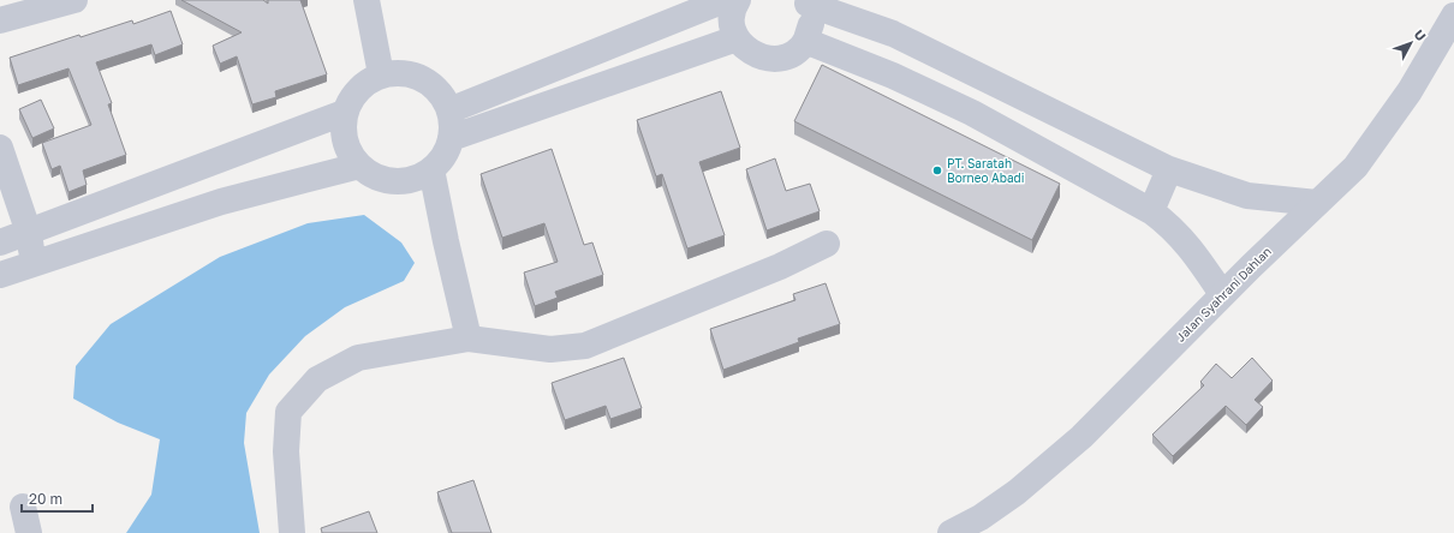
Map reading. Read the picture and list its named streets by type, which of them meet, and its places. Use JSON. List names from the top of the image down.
{
  "streets": {
    "street": ["Jalan Syahrani Dahlan"]
  },
  "places": ["PT. Saratah Borneo Abadi"],
  "scale_bar": "20 m",
  "north": "top right"
}
